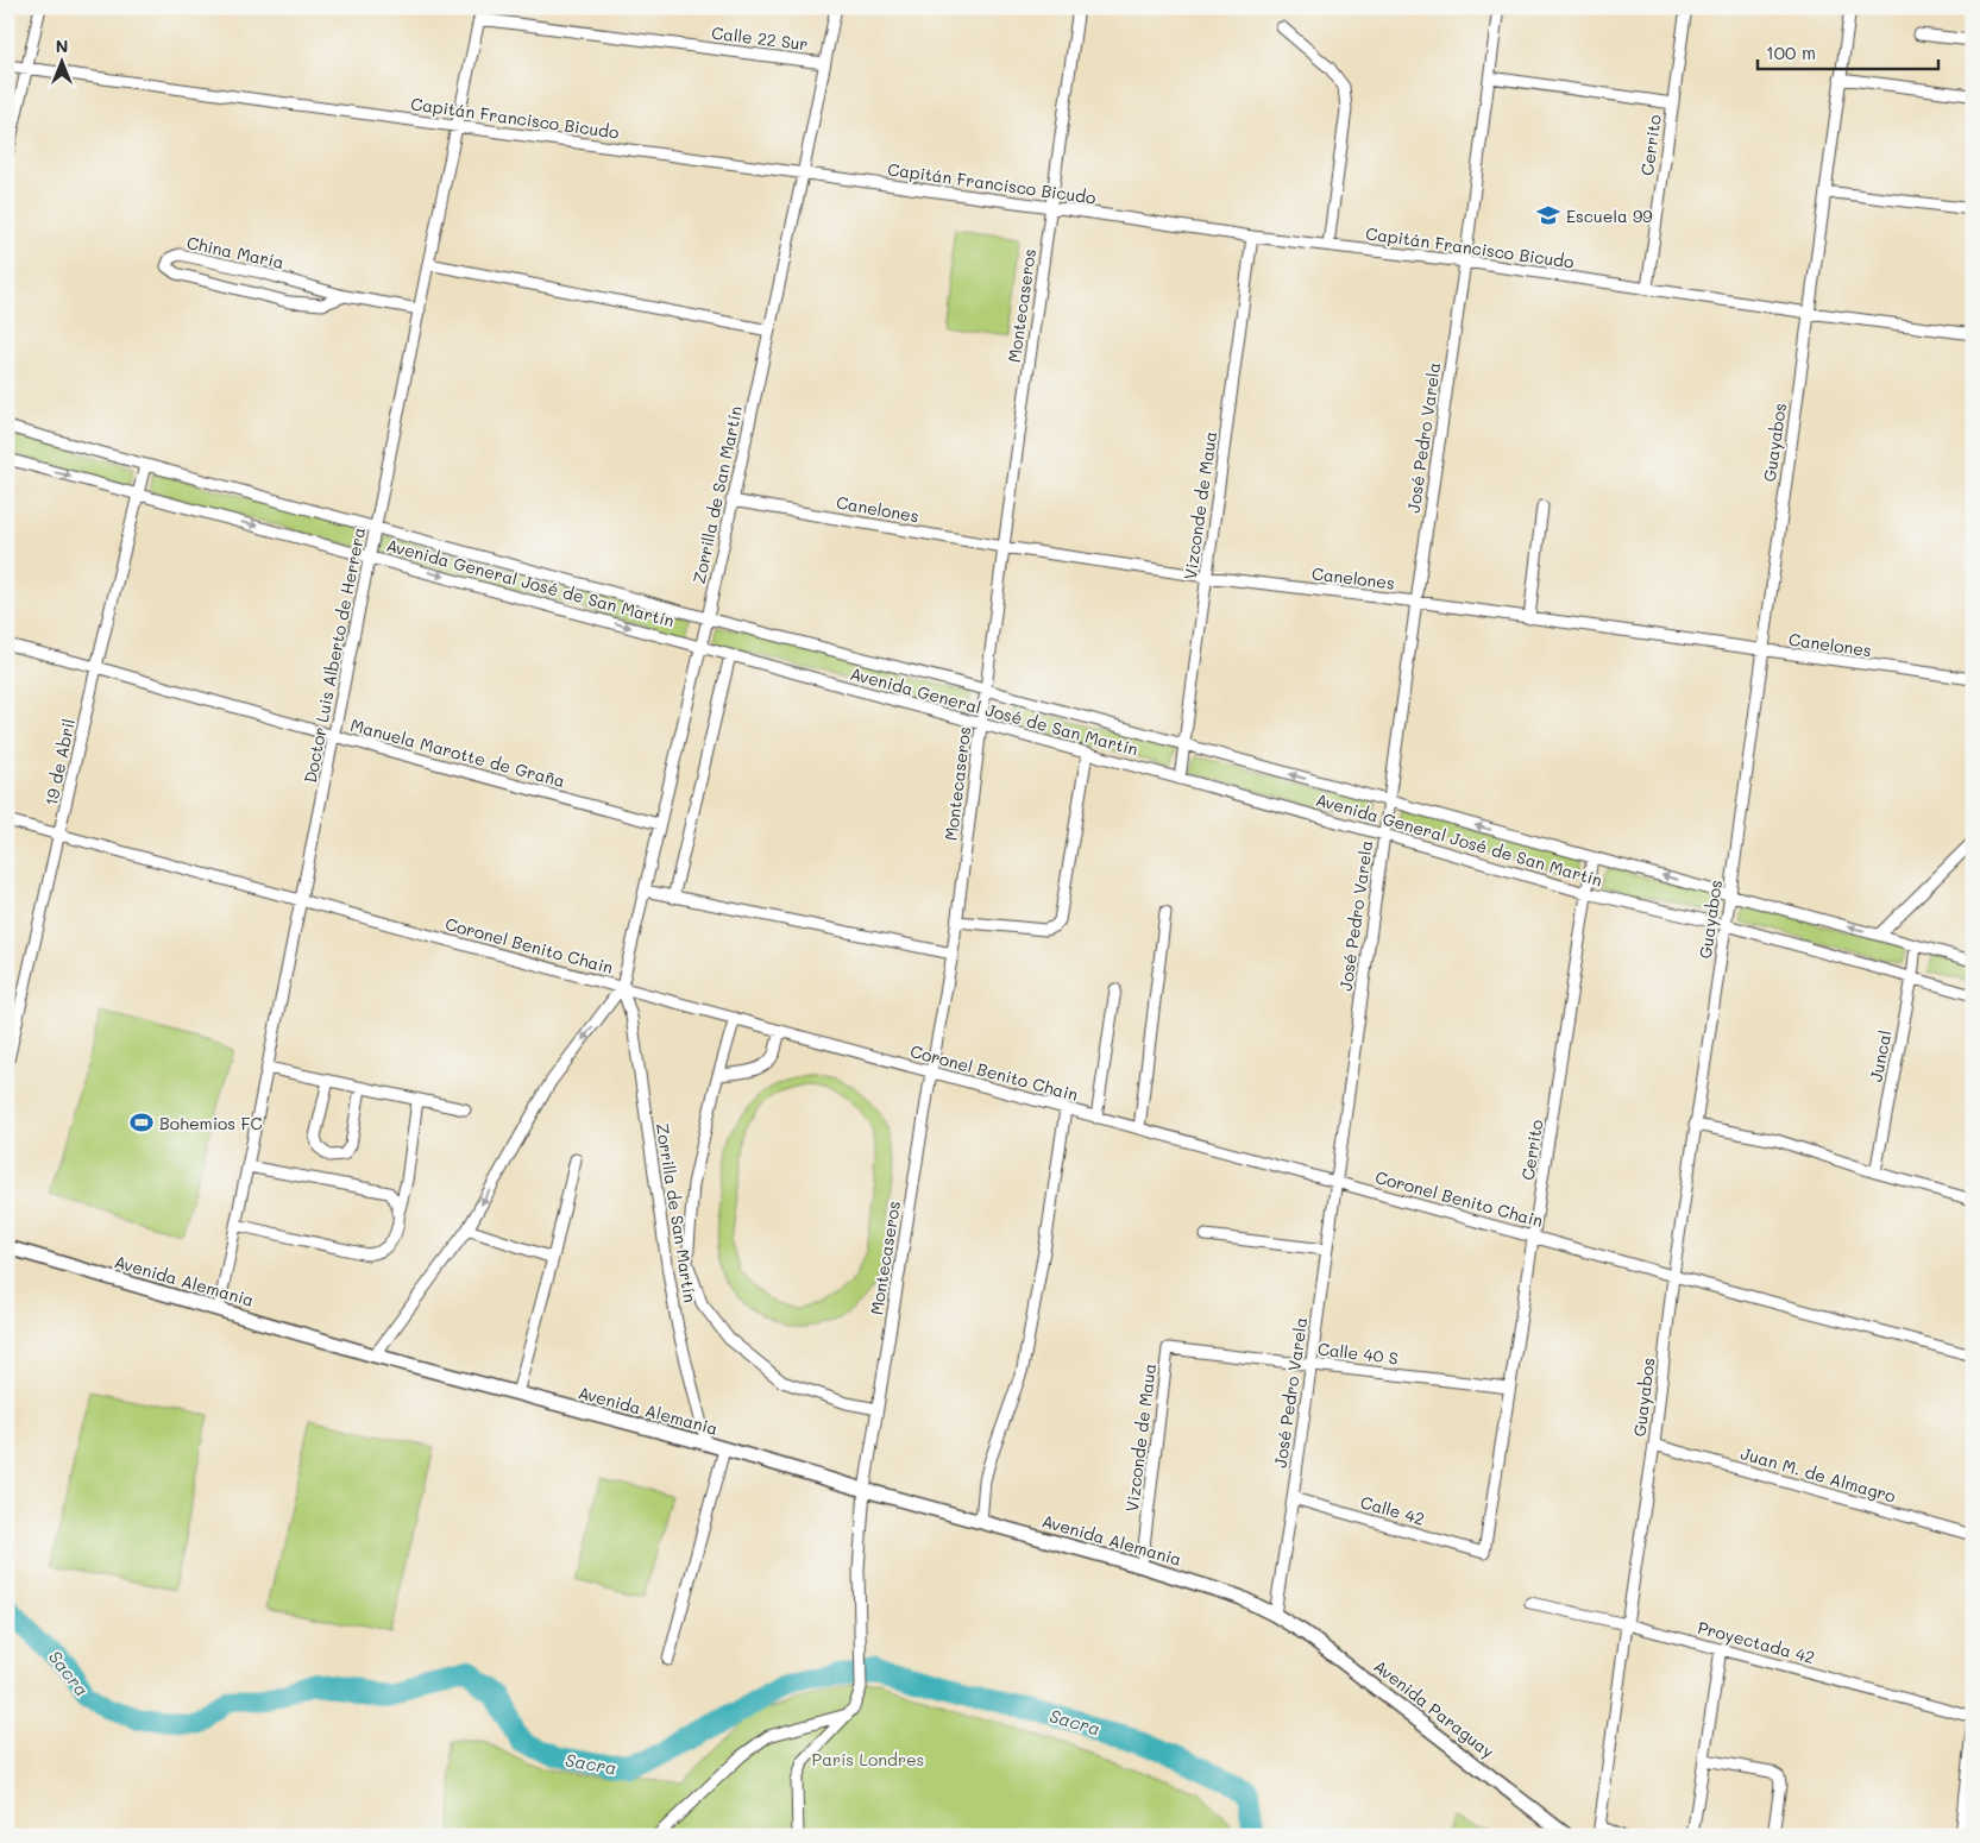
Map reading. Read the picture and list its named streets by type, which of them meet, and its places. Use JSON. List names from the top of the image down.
{
  "streets": {
    "street": [
      "Calle 22 Sur",
      "Capitán Francisco Bicudo",
      "Cerrito",
      "China María",
      "Montecaseros",
      "José Pedro Varela",
      "Guayabos",
      "Zorrilla de San Martín",
      "Vizconde de Maua",
      "Canelones",
      "Avenida General José de San Martín",
      "Doctor Luis Alberto de Herrera",
      "Manuela Marotte de Graña",
      "19 de Abril",
      "Coronel Benito Chain",
      "Juncal",
      "Avenida Alemania",
      "Calle 40 S",
      "Juan M. de Almagro",
      "Calle 42",
      "Proyectada 42",
      "Avenida Paraguay"
    ]
  },
  "crossings": [
    ["Calle 22 Sur", "Zorrilla de San Martín"],
    ["Calle 22 Sur", "Doctor Luis Alberto de Herrera"],
    ["Capitán Francisco Bicudo", "Cerrito"],
    ["Capitán Francisco Bicudo", "Montecaseros"],
    ["Capitán Francisco Bicudo", "José Pedro Varela"],
    ["Capitán Francisco Bicudo", "Guayabos"],
    ["Capitán Francisco Bicudo", "Zorrilla de San Martín"],
    ["Capitán Francisco Bicudo", "Vizconde de Maua"],
    ["Capitán Francisco Bicudo", "Doctor Luis Alberto de Herrera"],
    ["Cerrito", "Avenida General José de San Martín"],
    ["Cerrito", "Coronel Benito Chain"],
    ["Cerrito", "Calle 40 S"],
    ["Cerrito", "Calle 42"],
    ["China María", "Doctor Luis Alberto de Herrera"],
    ["Montecaseros", "Canelones"],
    ["Montecaseros", "Avenida General José de San Martín"],
    ["Montecaseros", "Coronel Benito Chain"],
    ["Montecaseros", "Avenida Alemania"],
    ["José Pedro Varela", "Canelones"],
    ["José Pedro Varela", "Avenida General José de San Martín"],
    ["José Pedro Varela", "Coronel Benito Chain"],
    ["José Pedro Varela", "Avenida Alemania"],
    ["José Pedro Varela", "Calle 40 S"],
    ["José Pedro Varela", "Calle 42"],
    ["José Pedro Varela", "Avenida Paraguay"],
    ["Guayabos", "Canelones"],
    ["Guayabos", "Avenida General José de San Martín"],
    ["Guayabos", "Coronel Benito Chain"],
    ["Guayabos", "Juan M. de Almagro"],
    ["Guayabos", "Proyectada 42"],
    ["Zorrilla de San Martín", "Canelones"],
    ["Zorrilla de San Martín", "Avenida General José de San Martín"],
    ["Zorrilla de San Martín", "Manuela Marotte de Graña"],
    ["Zorrilla de San Martín", "Coronel Benito Chain"],
    ["Zorrilla de San Martín", "Avenida Alemania"],
    ["Vizconde de Maua", "Canelones"],
    ["Vizconde de Maua", "Avenida General José de San Martín"],
    ["Vizconde de Maua", "Avenida Alemania"],
    ["Vizconde de Maua", "Calle 40 S"],
    ["Avenida General José de San Martín", "Doctor Luis Alberto de Herrera"],
    ["Avenida General José de San Martín", "19 de Abril"],
    ["Avenida General José de San Martín", "Juncal"],
    ["Doctor Luis Alberto de Herrera", "Manuela Marotte de Graña"],
    ["Doctor Luis Alberto de Herrera", "Coronel Benito Chain"],
    ["Doctor Luis Alberto de Herrera", "Avenida Alemania"],
    ["Manuela Marotte de Graña", "19 de Abril"],
    ["19 de Abril", "Coronel Benito Chain"],
    ["Avenida Alemania", "Avenida Paraguay"]
  ],
  "water": ["Sacra"],
  "parks": ["París Londres"],
  "places": {
    "school or university": ["Escuela 99"],
    "sports": ["Bohemios FC"]
  },
  "scale_bar": "100 m",
  "north": "top"
}
